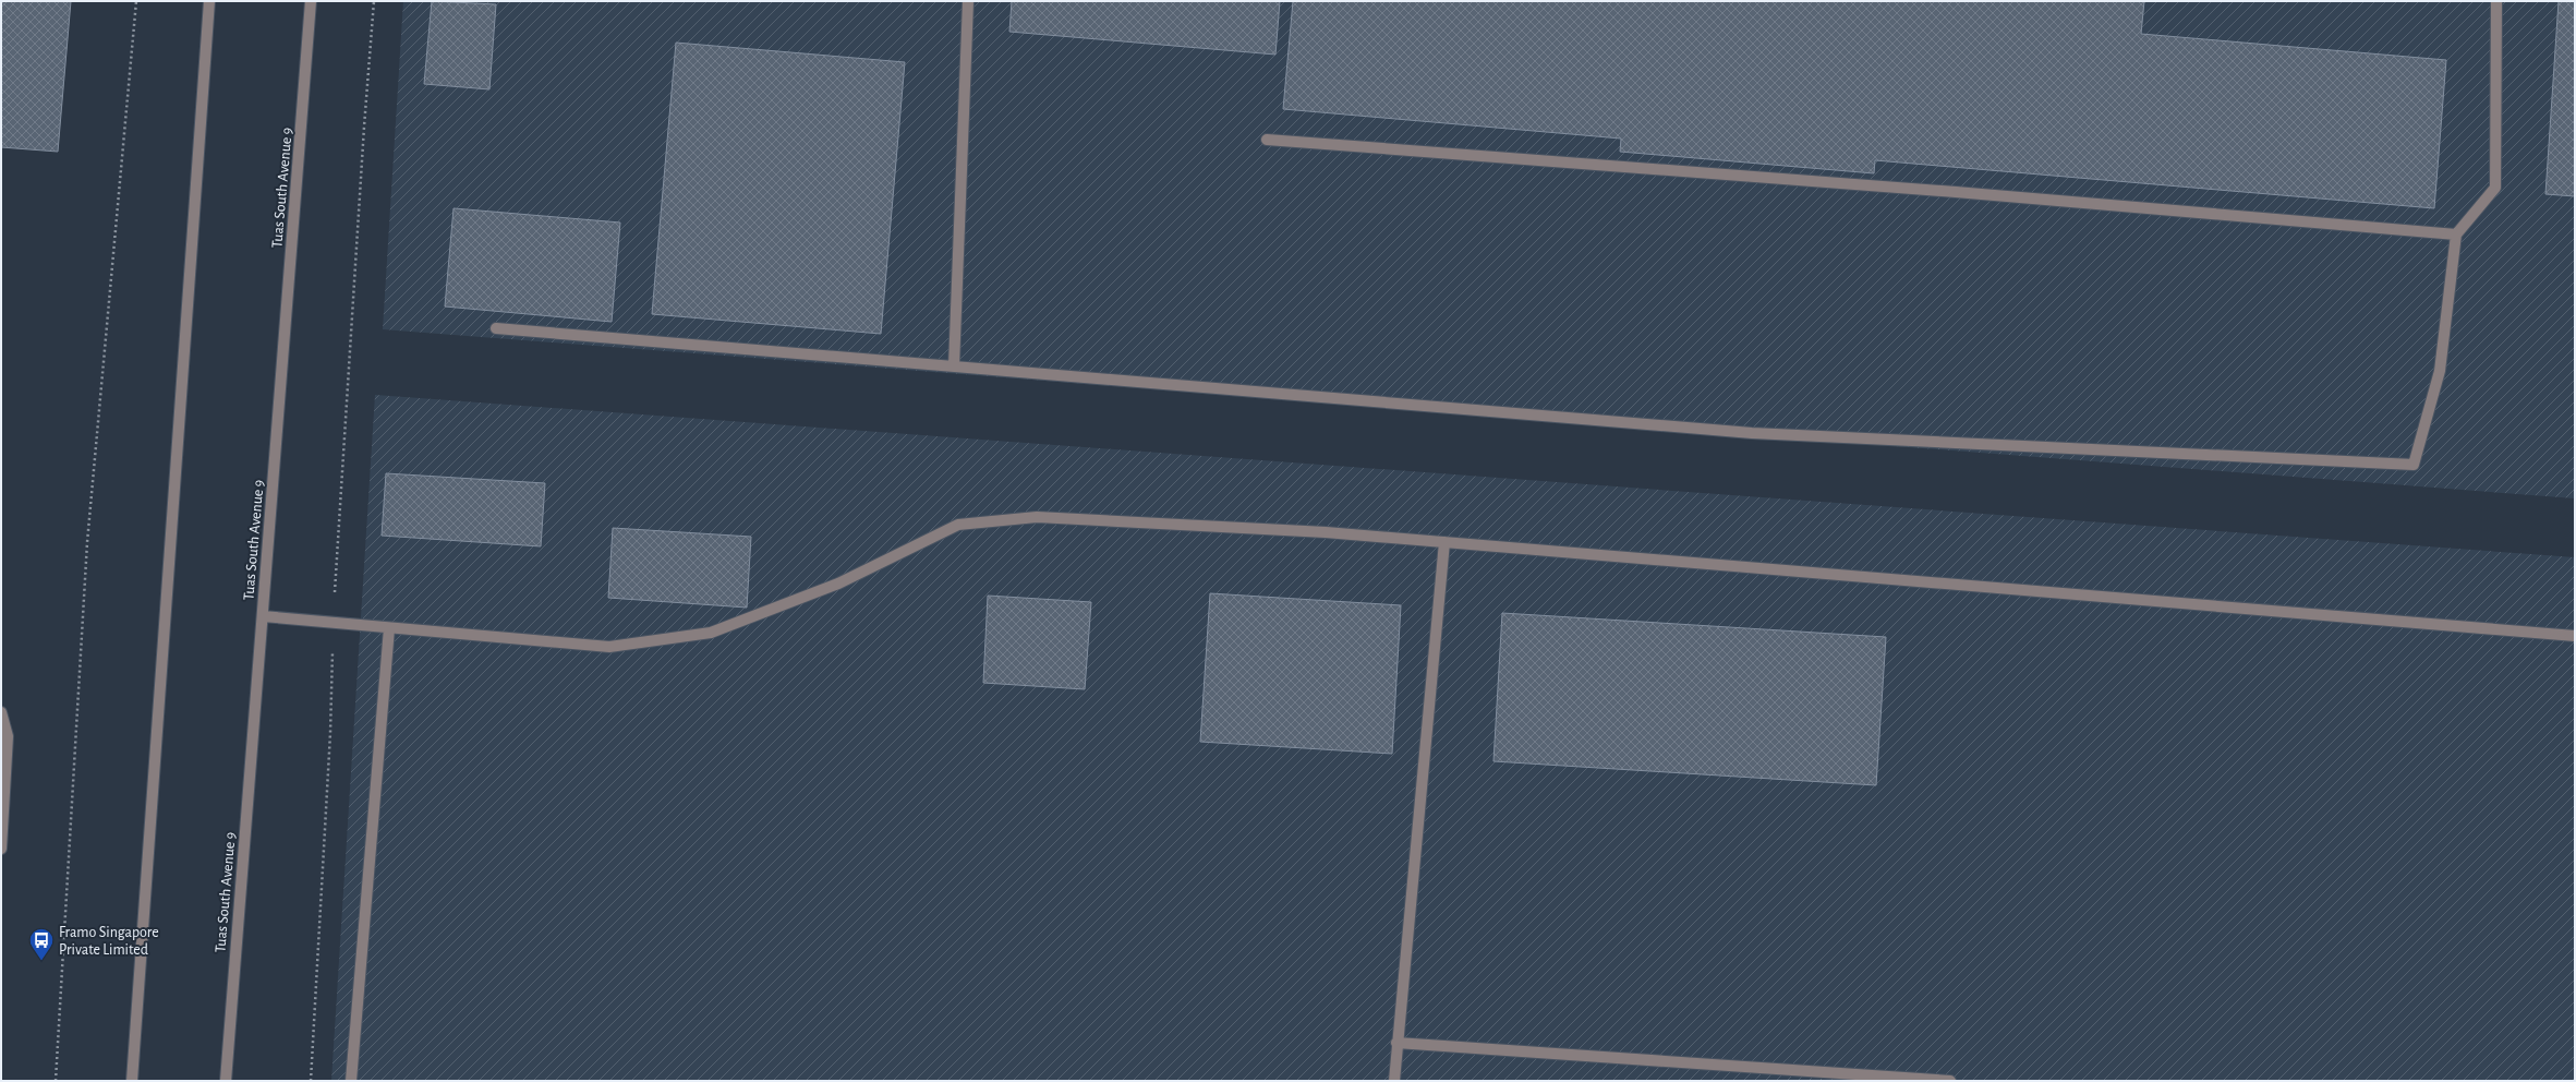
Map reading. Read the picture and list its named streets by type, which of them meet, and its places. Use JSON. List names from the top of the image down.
{
  "streets": {
    "street": ["Tuas South Avenue 9"]
  },
  "places": {
    "bus stop": ["Framo Singapore Private Limited"]
  }
}
